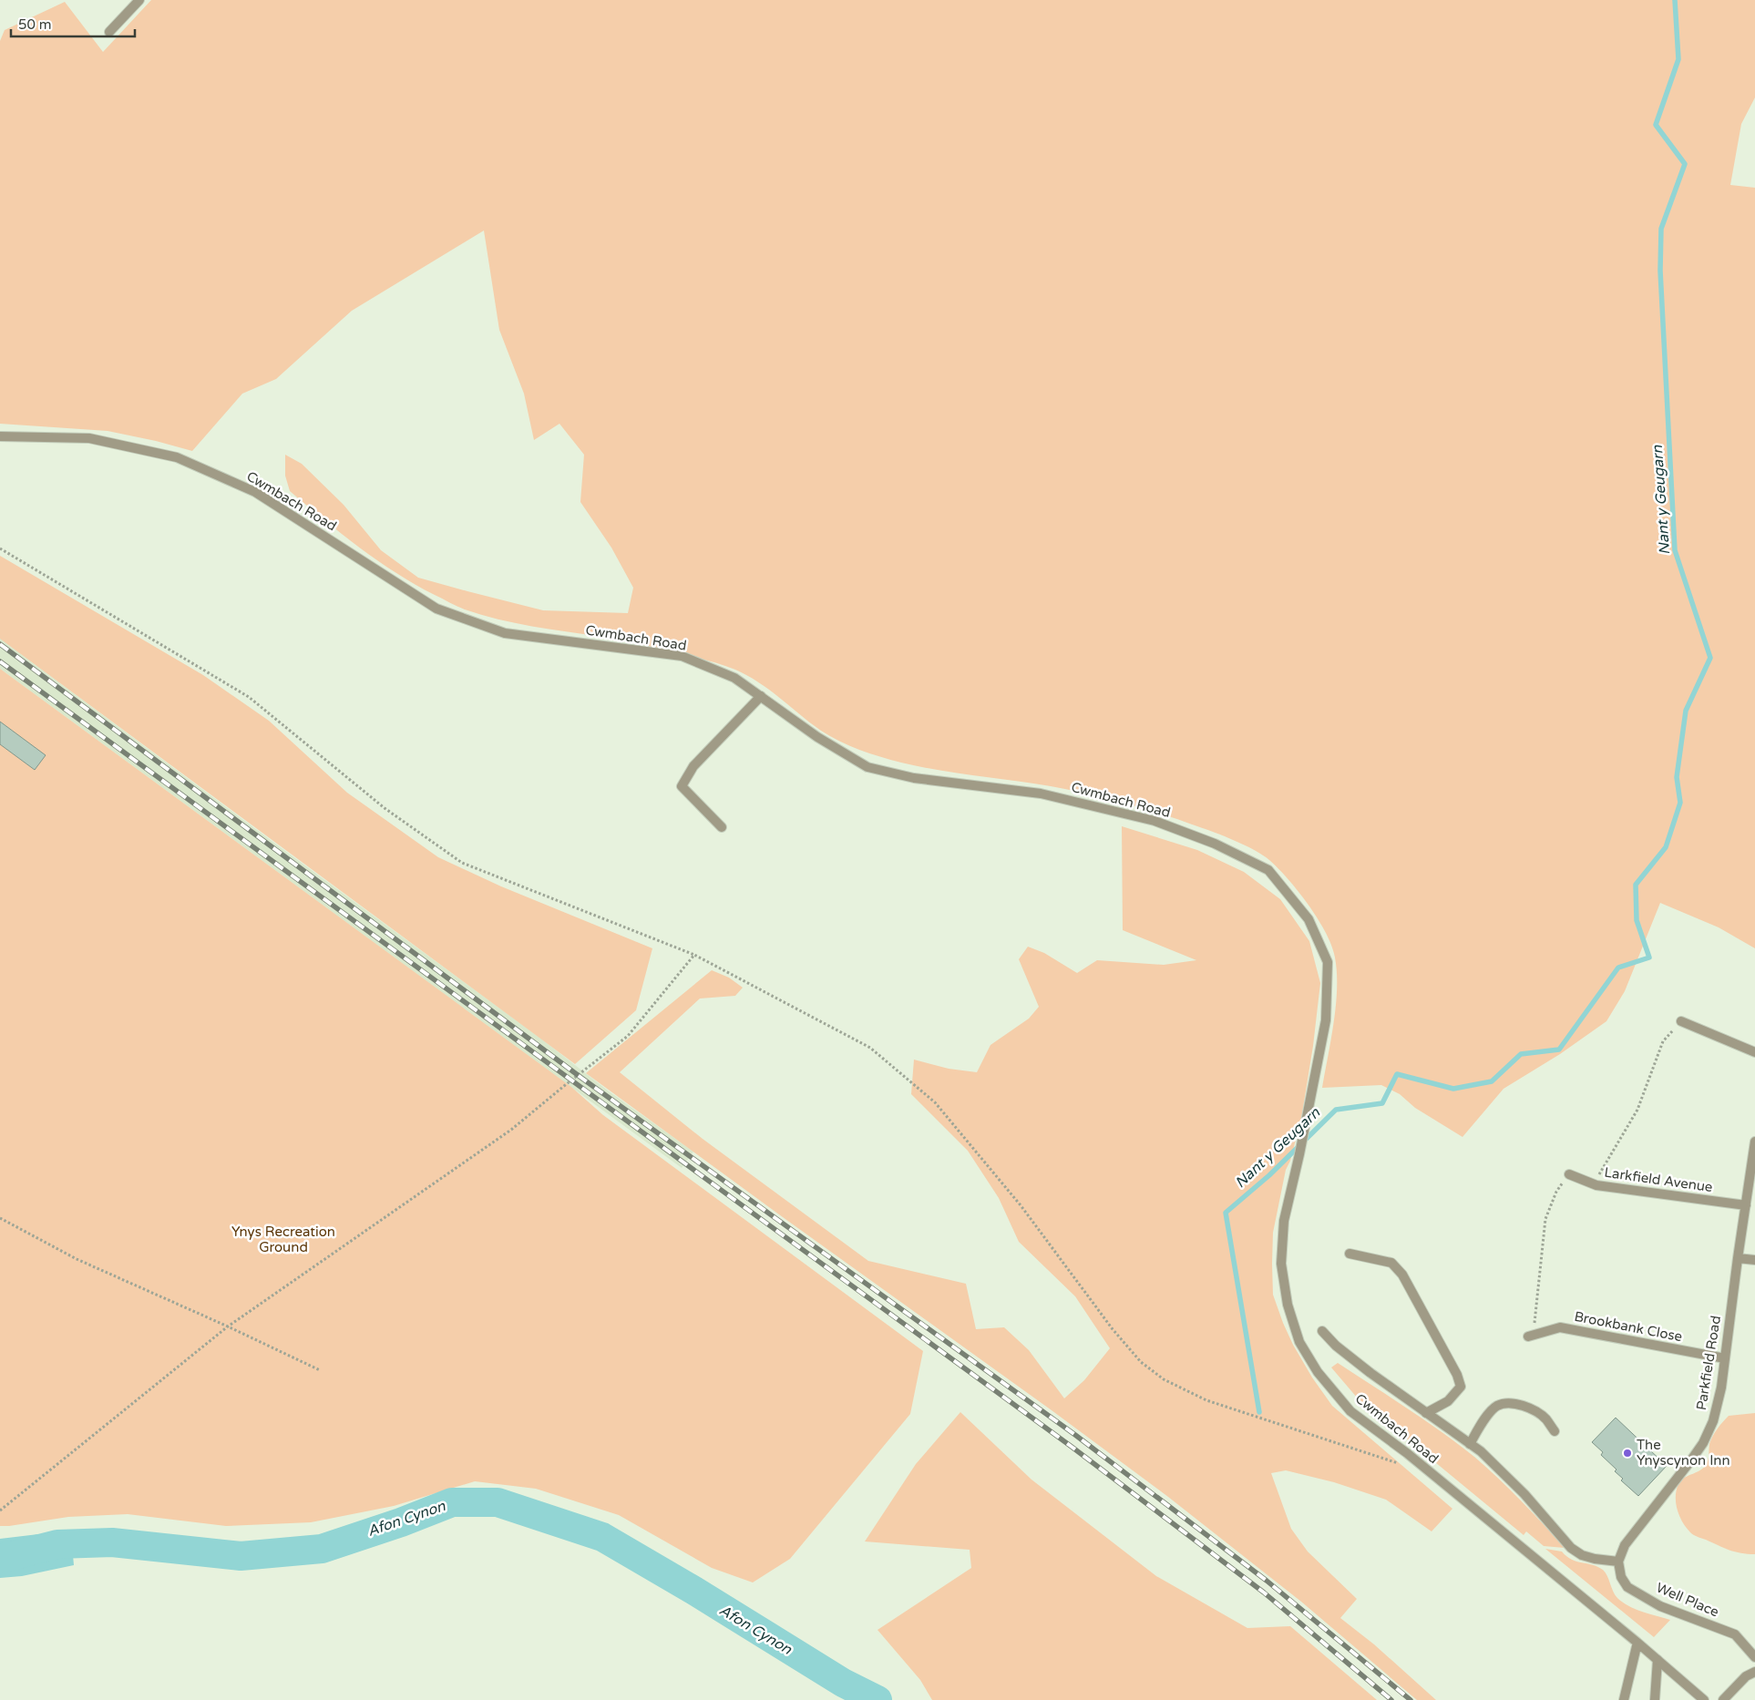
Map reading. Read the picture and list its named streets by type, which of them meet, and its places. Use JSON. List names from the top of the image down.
{
  "streets": {
    "street": [
      "Cwmbach Road",
      "Larkfield Avenue",
      "Brookbank Close",
      "Parkfield Road",
      "Well Place"
    ]
  },
  "crossings": [
    ["Cwmbach Road", "Parkfield Road"],
    ["Cwmbach Road", "Well Place"],
    ["Larkfield Avenue", "Parkfield Road"],
    ["Brookbank Close", "Parkfield Road"],
    ["Parkfield Road", "Well Place"]
  ],
  "water": ["Nant y Geugarn", "Afon Cynon"],
  "parks": ["Ynys Recreation Ground"],
  "places": ["The Ynyscynon Inn"],
  "scale_bar": "50 m"
}
